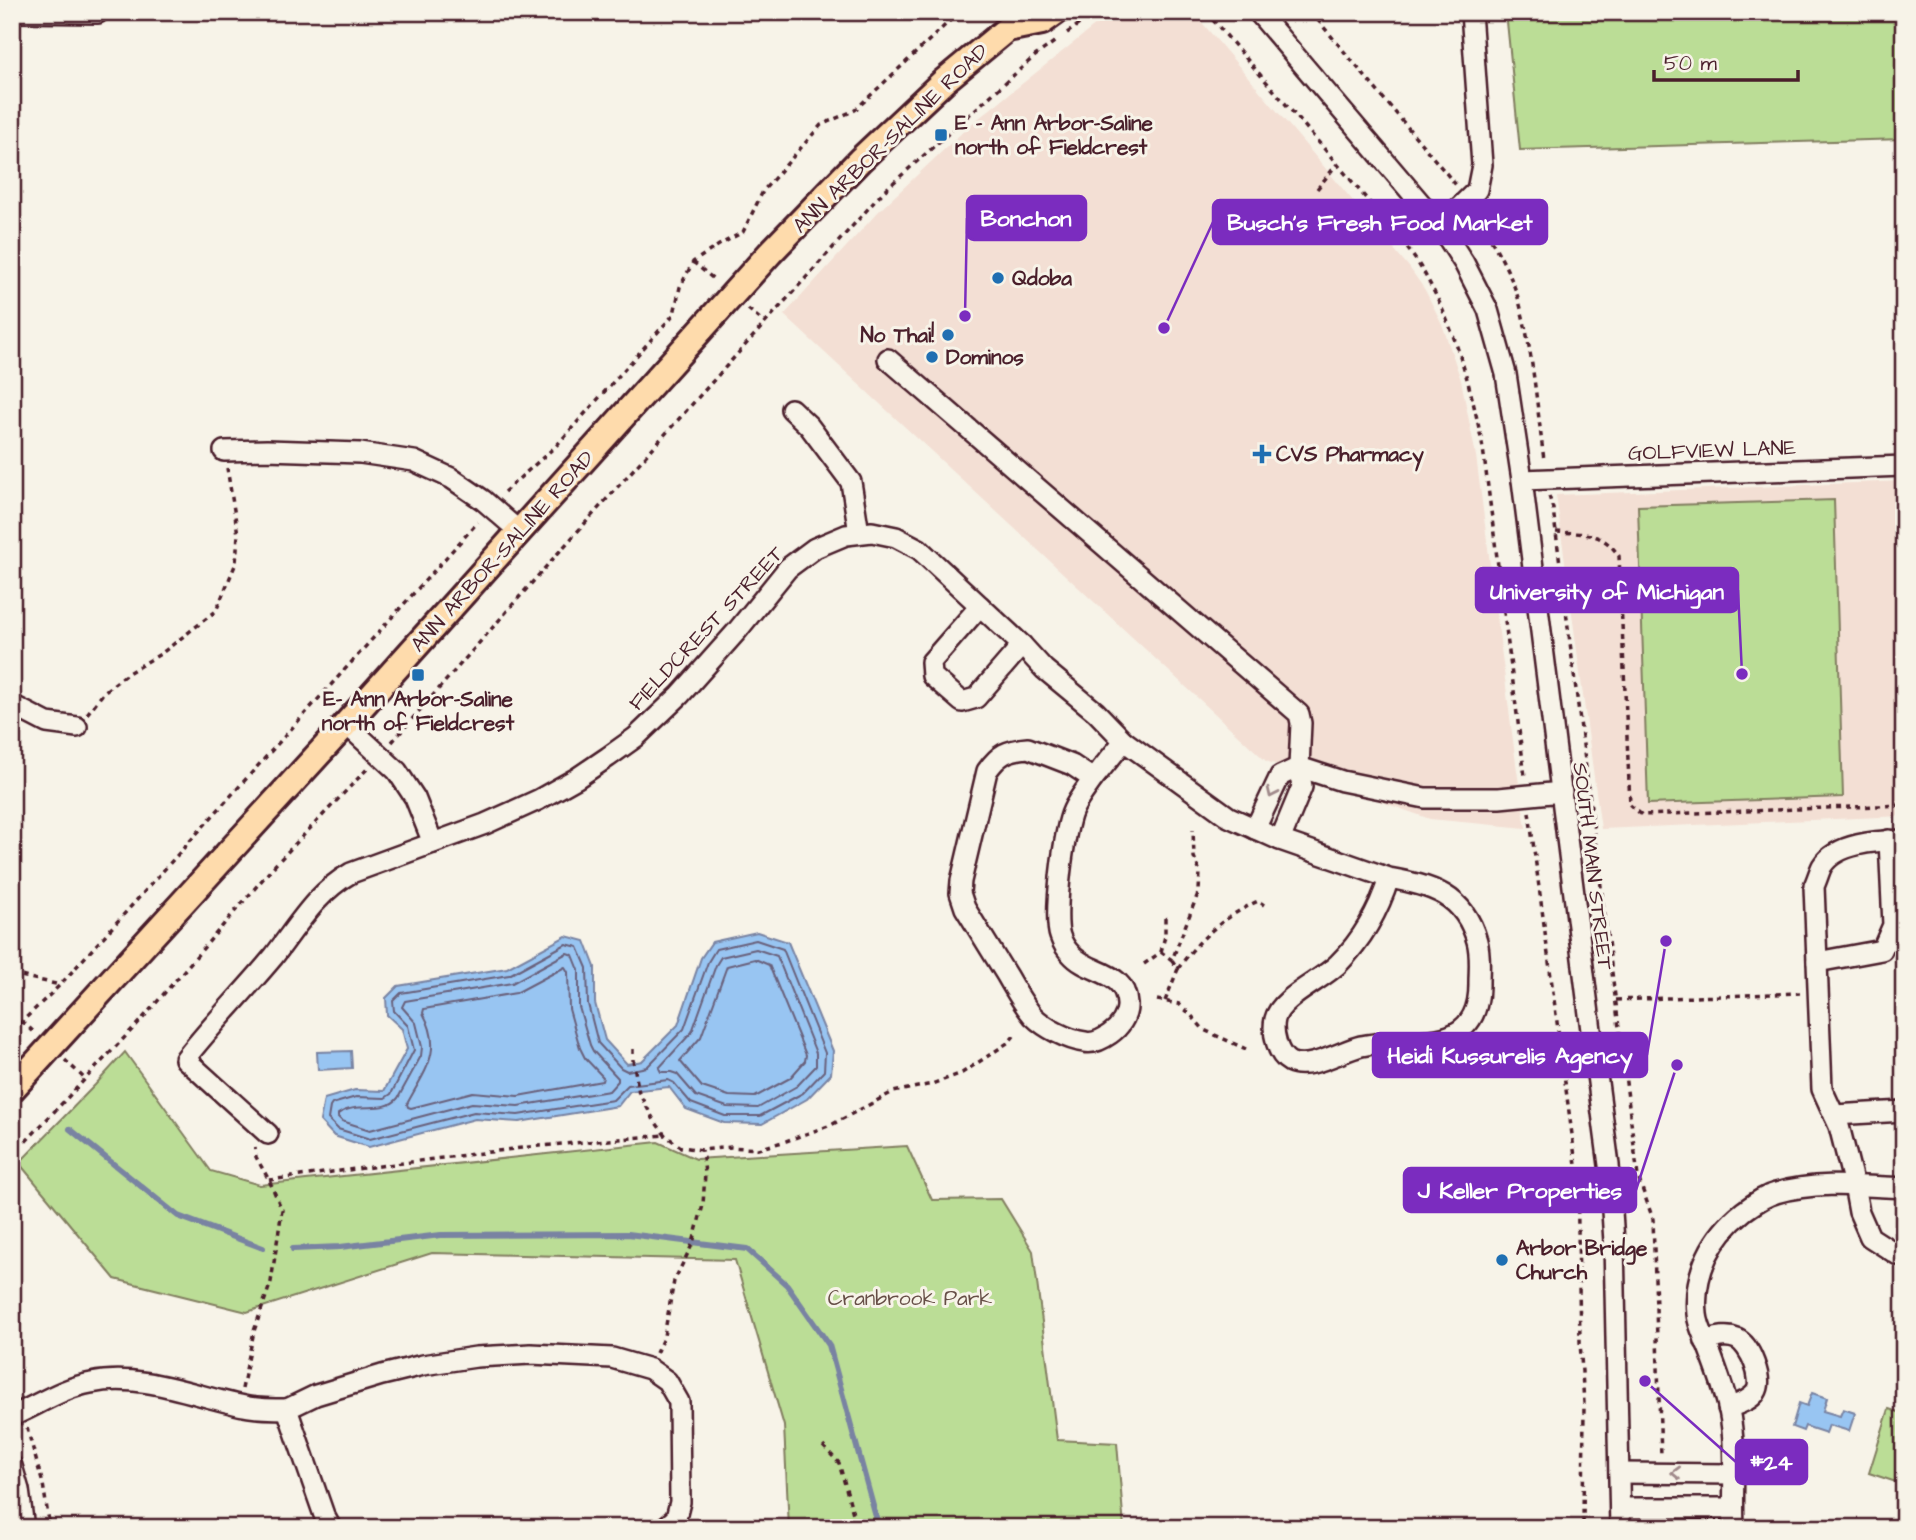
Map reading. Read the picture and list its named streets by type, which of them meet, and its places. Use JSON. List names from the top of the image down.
{
  "streets": {
    "main road": ["ANN ARBOR-SALINE ROAD"],
    "street": ["GOLFVIEW LANE", "FIELDCREST STREET", "SOUTH MAIN STREET"]
  },
  "crossings": [
    ["GOLFVIEW LANE", "SOUTH MAIN STREET"]
  ],
  "parks": ["Cranbrook Park"],
  "places": {
    "transit": ["E - Ann Arbor-Saline north of Fieldcrest", "E- Ann Arbor-Saline north of Fieldcrest"],
    "other": [
      "Qdoba",
      "Bonchon",
      "Busch's Fresh Food Market",
      "No Thai!",
      "Dominos",
      "University of Michigan",
      "Heidi Kussurelis Agency",
      "J Keller Properties",
      "Arbor Bridge Church",
      "#24"
    ],
    "health": ["CVS Pharmacy"]
  },
  "scale_bar": "50 m"
}
